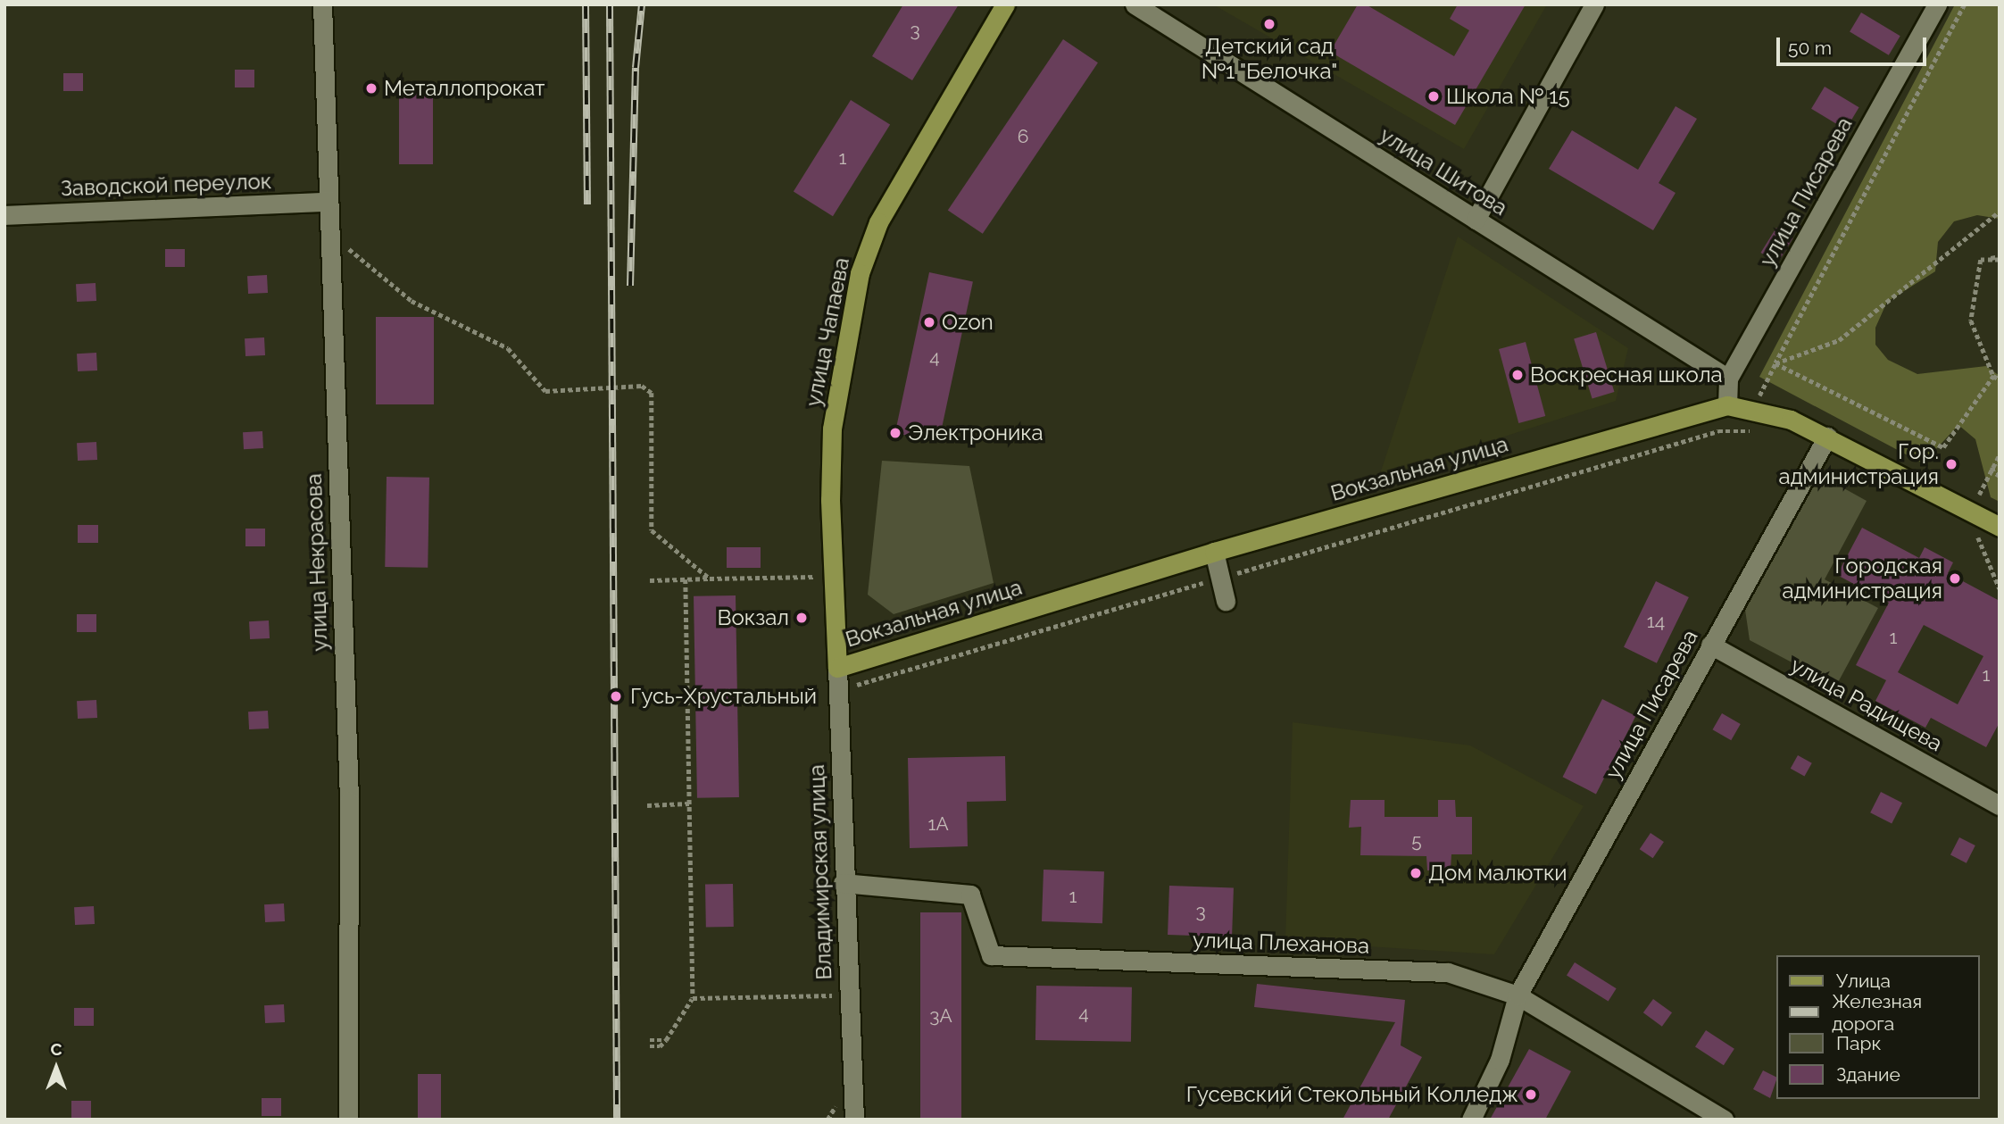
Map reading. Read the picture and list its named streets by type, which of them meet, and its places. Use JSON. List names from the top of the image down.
{
  "streets": {
    "main road": ["улица Чапаева", "Вокзальная улица"],
    "street": [
      "улица Шитова",
      "Заводской переулок",
      "улица Писарева",
      "улица Некрасова",
      "улица Радищева",
      "Владимирская улица",
      "улица Плеханова"
    ]
  },
  "crossings": [
    ["улица Шитова", "улица Писарева"],
    ["Заводской переулок", "улица Некрасова"],
    ["улица Писарева", "Вокзальная улица"],
    ["улица Писарева", "улица Радищева"],
    ["улица Писарева", "улица Плеханова"],
    ["улица Чапаева", "Вокзальная улица"],
    ["улица Чапаева", "Владимирская улица"],
    ["Вокзальная улица", "Владимирская улица"],
    ["Владимирская улица", "улица Плеханова"]
  ],
  "places": [
    "Детский сад №1 \"Белочка\"",
    "Металлопрокат",
    "Школа № 15",
    "Ozon",
    "Воскресная школа",
    "Электроника",
    "Гор. администрация",
    "Городская администрация",
    "Вокзал",
    "Гусь-Хрустальный",
    "Дом малютки",
    "Гусевский Стекольный Колледж"
  ],
  "house_numbers": [
    "3",
    "6",
    "1",
    "4",
    "14",
    "1",
    "1",
    "1А",
    "5",
    "1",
    "3",
    "4",
    "3А"
  ],
  "legend": [
    "Улица",
    "Железная дорога",
    "Парк",
    "Здание"
  ],
  "scale_bar": "50 m",
  "north": "top"
}
